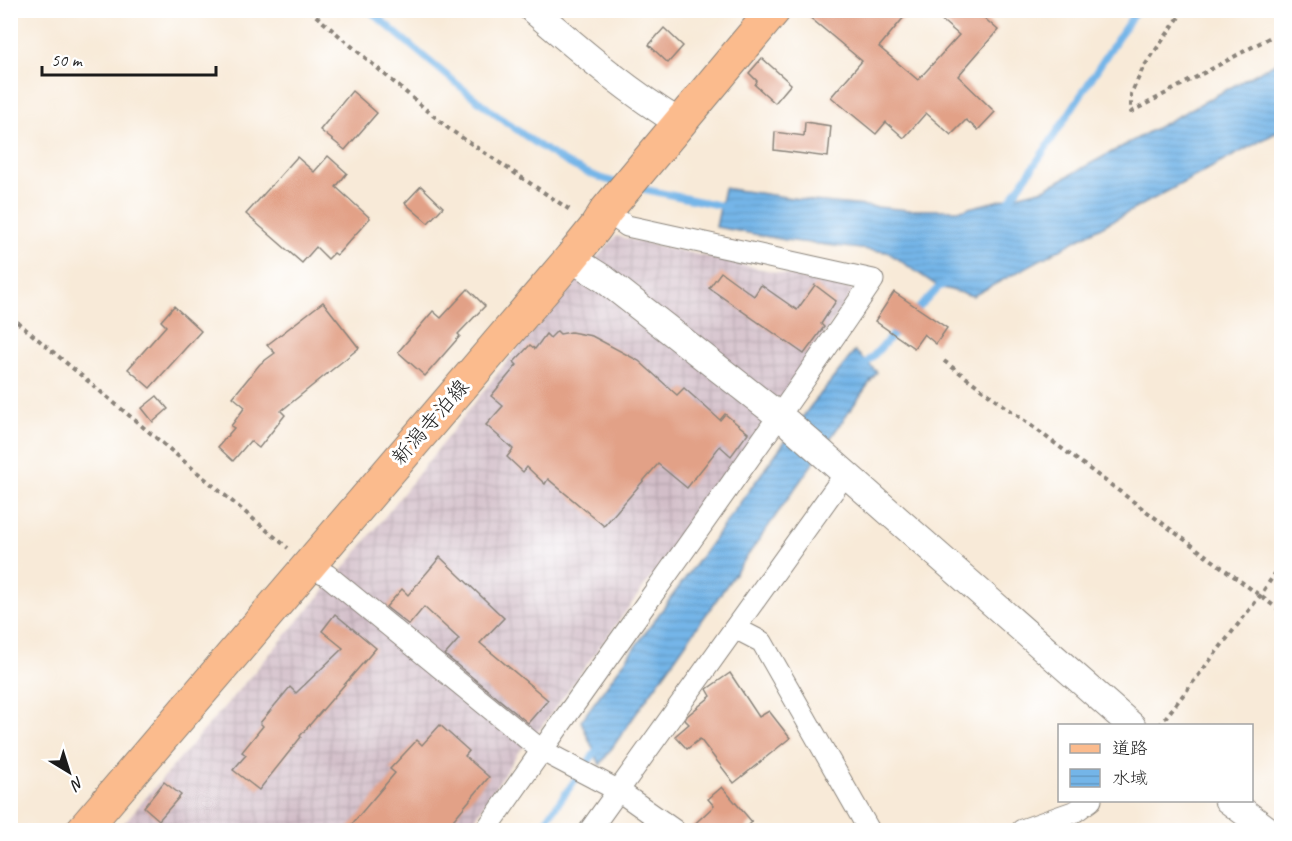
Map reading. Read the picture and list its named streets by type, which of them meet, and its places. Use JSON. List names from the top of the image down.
{
  "streets": {
    "main road": ["新潟寺泊線"]
  },
  "legend": ["道路", "水域"],
  "scale_bar": "50 m",
  "north": "bottom right"
}
